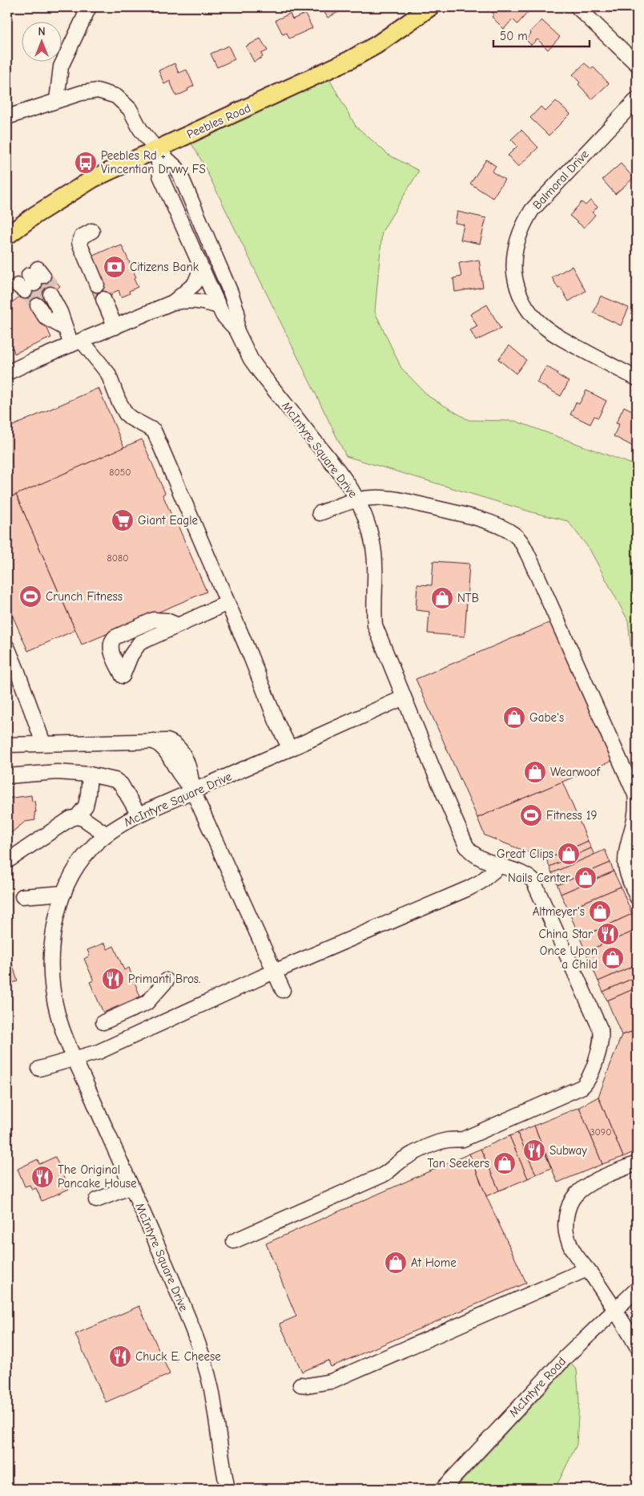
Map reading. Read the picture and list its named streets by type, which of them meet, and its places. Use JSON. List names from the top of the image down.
{
  "streets": {
    "main road": ["Peebles Road"],
    "street": ["Balmoral Drive", "McIntyre Square Drive", "McIntyre Road"]
  },
  "crossings": [
    ["Peebles Road", "McIntyre Square Drive"]
  ],
  "places": {
    "bus stop": ["Peebles Rd + Vincentian Drvwy FS"],
    "bank": ["Citizens Bank"],
    "supermarket": ["Giant Eagle"],
    "sports": ["Crunch Fitness", "Fitness 19"],
    "shop": [
      "NTB",
      "Gabe's",
      "Wearwoof",
      "Great Clips",
      "Nails Center",
      "Altmeyer's",
      "Once Upon a Child",
      "Tan Seekers",
      "At Home"
    ],
    "restaurant": [
      "China Star",
      "Primanti Bros.",
      "Subway",
      "The Original Pancake House",
      "Chuck E. Cheese"
    ]
  },
  "house_numbers": ["8050", "8080", "3090"],
  "scale_bar": "50 m",
  "north": "top"
}
